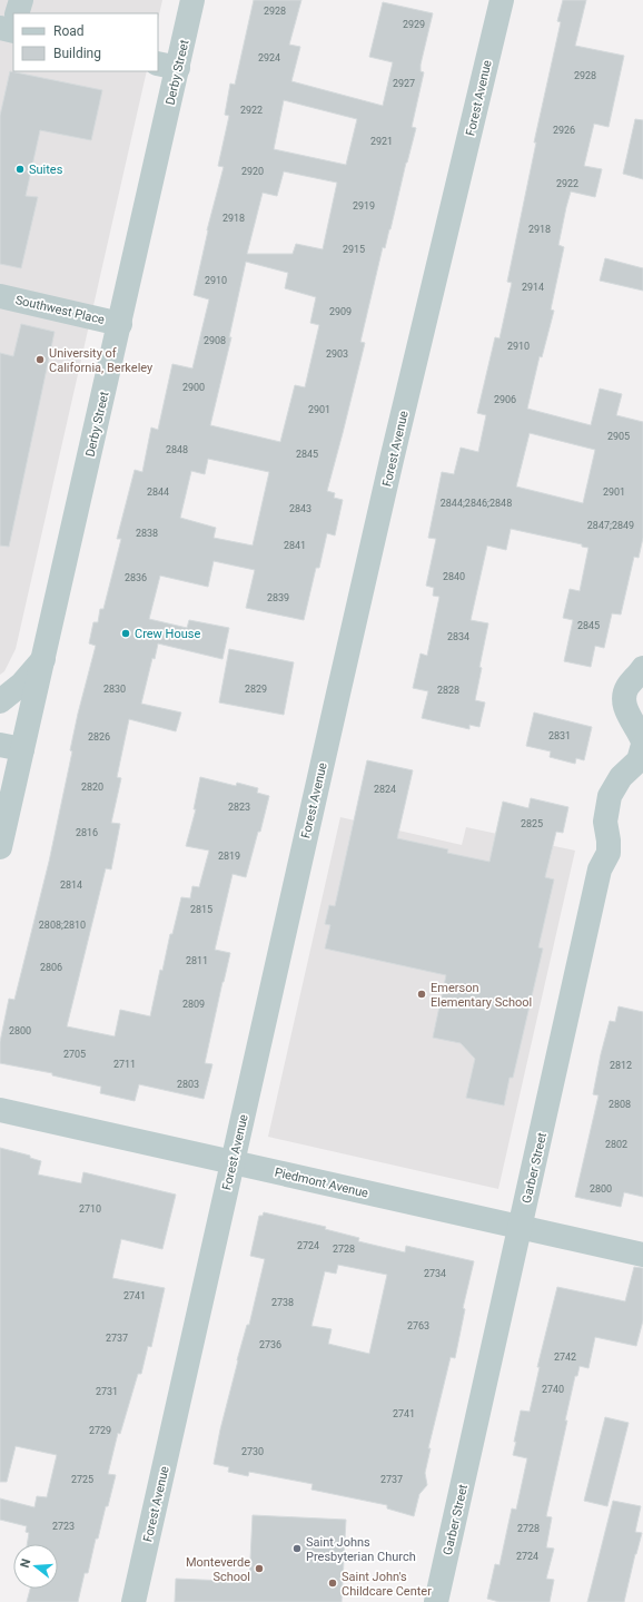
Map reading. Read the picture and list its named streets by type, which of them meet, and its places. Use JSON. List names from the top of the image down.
{
  "streets": {
    "street": [
      "Derby Street",
      "Forest Avenue",
      "Southwest Place",
      "Garber Street",
      "Piedmont Avenue"
    ]
  },
  "crossings": [
    ["Derby Street", "Southwest Place"],
    ["Forest Avenue", "Piedmont Avenue"],
    ["Garber Street", "Piedmont Avenue"]
  ],
  "places": [
    "Suites",
    "University of California, Berkeley",
    "Crew House",
    "Emerson Elementary School",
    "Saint Johns Presbyterian Church",
    "Monteverde School",
    "Saint John's Childcare Center"
  ],
  "house_numbers": [
    "2928",
    "2929",
    "2924",
    "2928",
    "2927",
    "2922",
    "2926",
    "2921",
    "2920",
    "2922",
    "2919",
    "2918",
    "2918",
    "2915",
    "2910",
    "2914",
    "2909",
    "2908",
    "2910",
    "2903",
    "2900",
    "2906",
    "2901",
    "2905",
    "2848",
    "2845",
    "2844",
    "2901",
    "2844;2846;2848",
    "2843",
    "2847;2849",
    "2838",
    "2841",
    "2840",
    "2836",
    "2839",
    "2845",
    "2834",
    "2830",
    "2829",
    "2828",
    "2831",
    "2826",
    "2820",
    "2824",
    "2823",
    "2825",
    "2816",
    "2819",
    "2814",
    "2815",
    "2808;2810",
    "2811",
    "2806",
    "2809",
    "2800",
    "2705",
    "2711",
    "2812",
    "2803",
    "2808",
    "2802",
    "2800",
    "2710",
    "2724",
    "2728",
    "2734",
    "2741",
    "2738",
    "2763",
    "2737",
    "2736",
    "2742",
    "2740",
    "2731",
    "2741",
    "2729",
    "2730",
    "2725",
    "2737",
    "2723",
    "2728",
    "2724"
  ],
  "legend": ["Road", "Building"],
  "north": "left"
}
